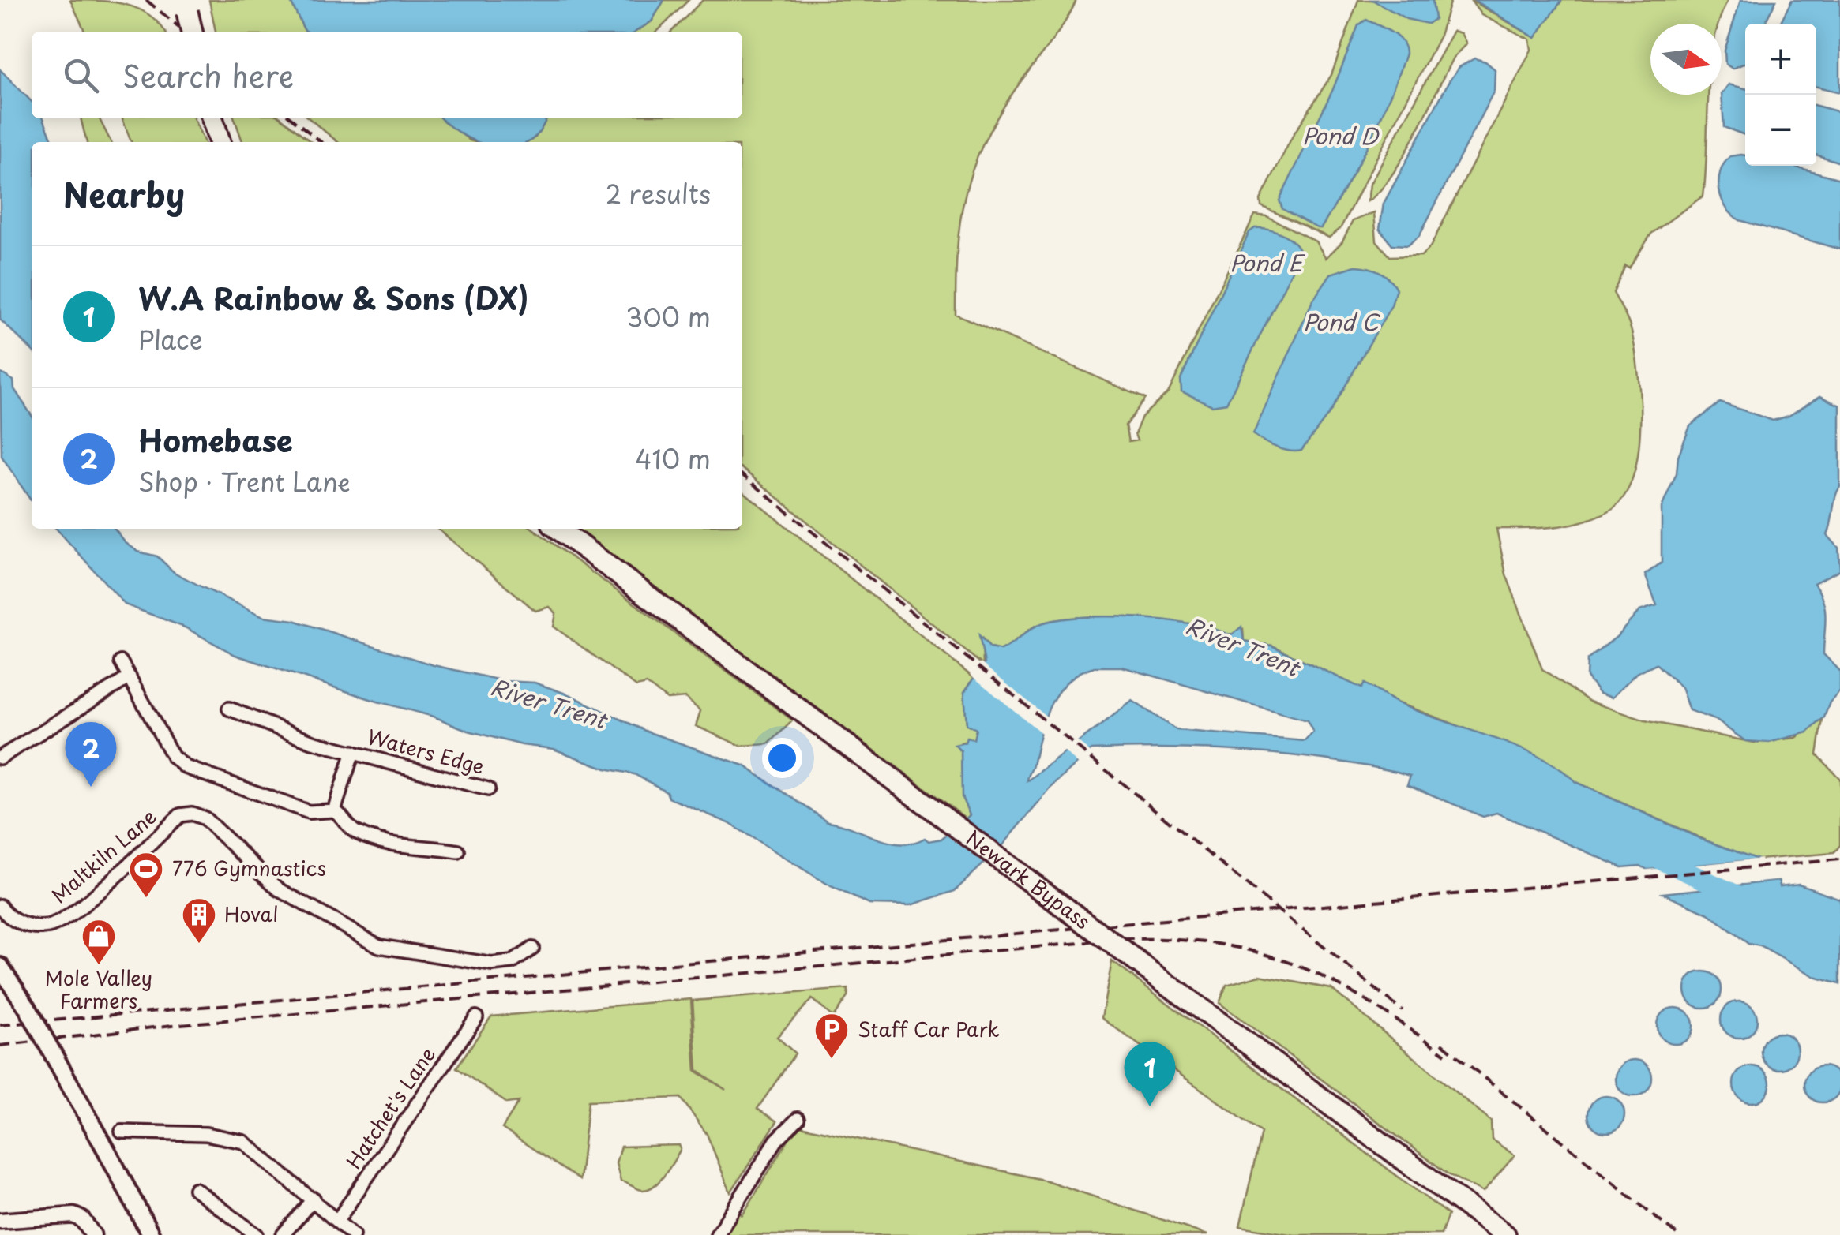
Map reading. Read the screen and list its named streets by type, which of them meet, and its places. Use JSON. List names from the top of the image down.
{
  "streets": {
    "highway": ["Newark Bypass"],
    "street": ["Waters Edge", "Maltkiln Lane", "Hatchet's Lane"]
  },
  "water": [
    "Pond D",
    "Pond E",
    "Pond C",
    "River Trent"
  ],
  "places": {
    "sports": ["776 Gymnastics"],
    "building": ["Hoval"],
    "shop": ["Mole Valley Farmers"],
    "parking": ["Staff Car Park"]
  },
  "north": "right",
  "page": {
    "map_buttons": ["+", "−"],
    "search": "Search here",
    "heading": ["Nearby", "2 results"],
    "list": [
      {
        "mark": "1",
        "name": "W.A Rainbow & Sons (DX)",
        "note": "Place",
        "value": "300 m"
      },
      {
        "mark": "2",
        "name": "Homebase",
        "note": "Shop · Trent Lane",
        "value": "410 m"
      }
    ],
    "pins": ["2", "1"]
  }
}
